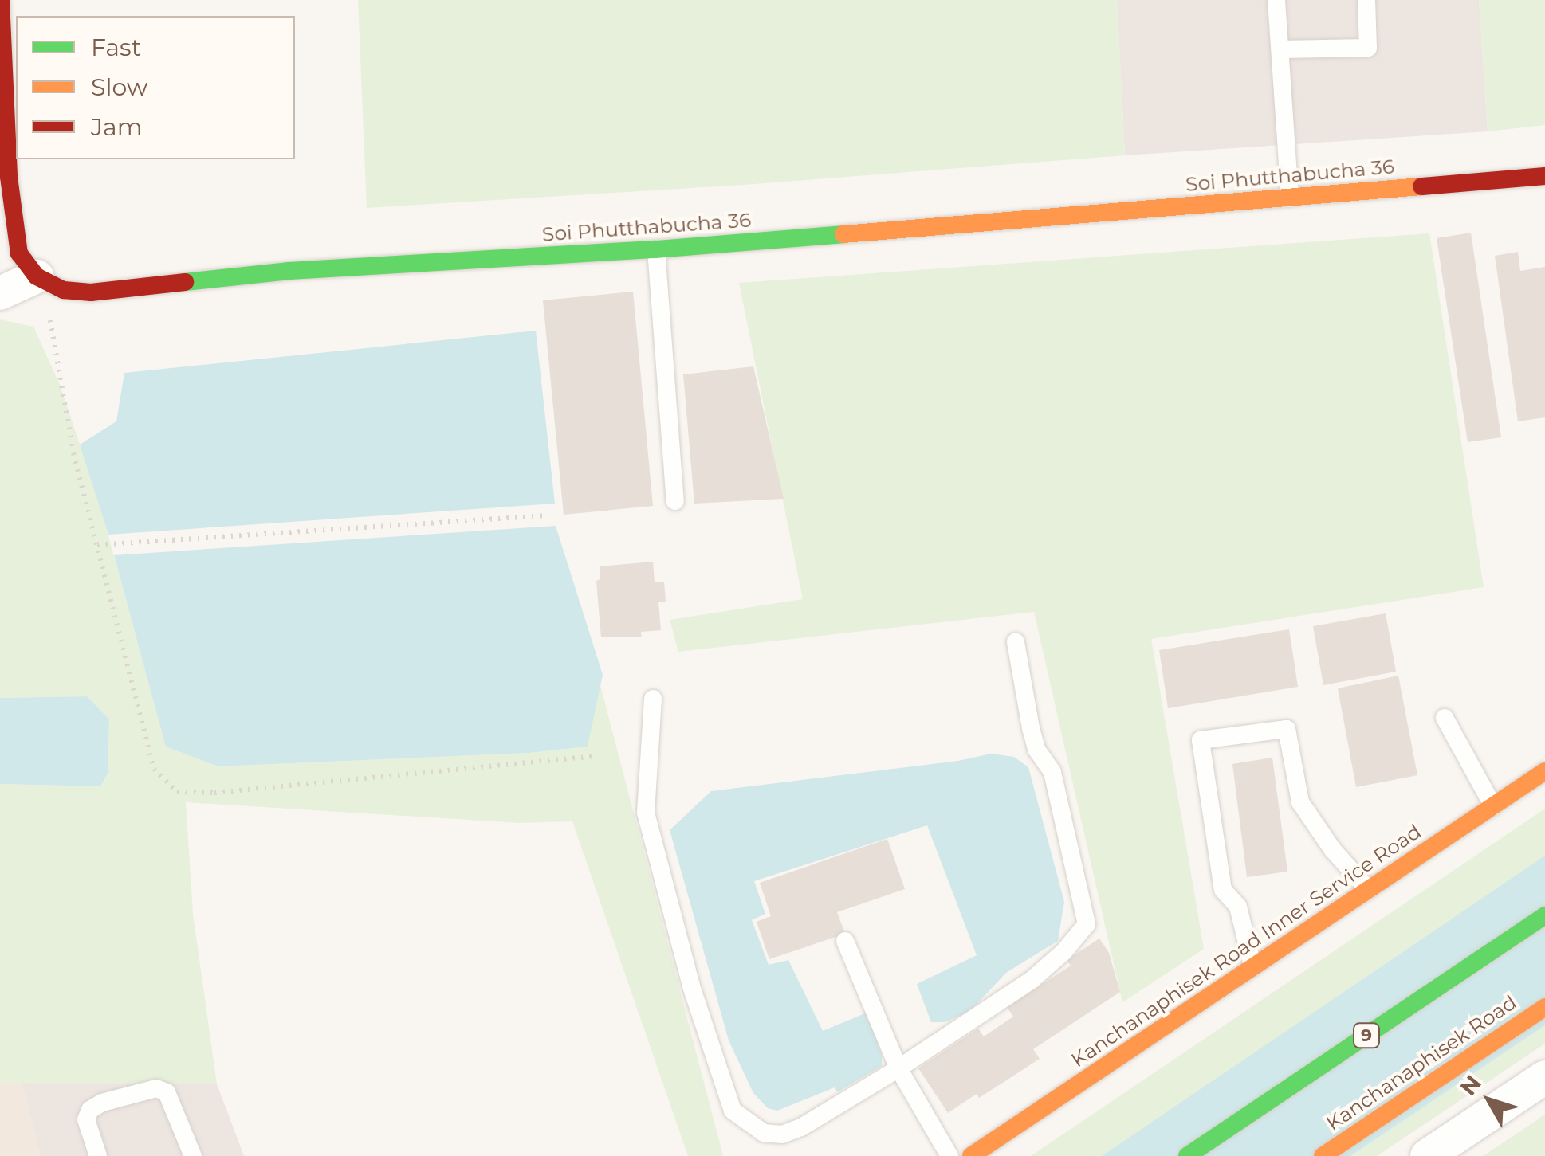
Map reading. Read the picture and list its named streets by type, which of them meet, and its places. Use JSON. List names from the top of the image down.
{
  "streets": {
    "main road": [
      "Soi Phutthabucha 36",
      "Kanchanaphisek Road Inner Service Road",
      "9",
      "Kanchanaphisek Road"
    ]
  },
  "legend": ["Fast", "Slow", "Jam"],
  "north": "top left"
}
